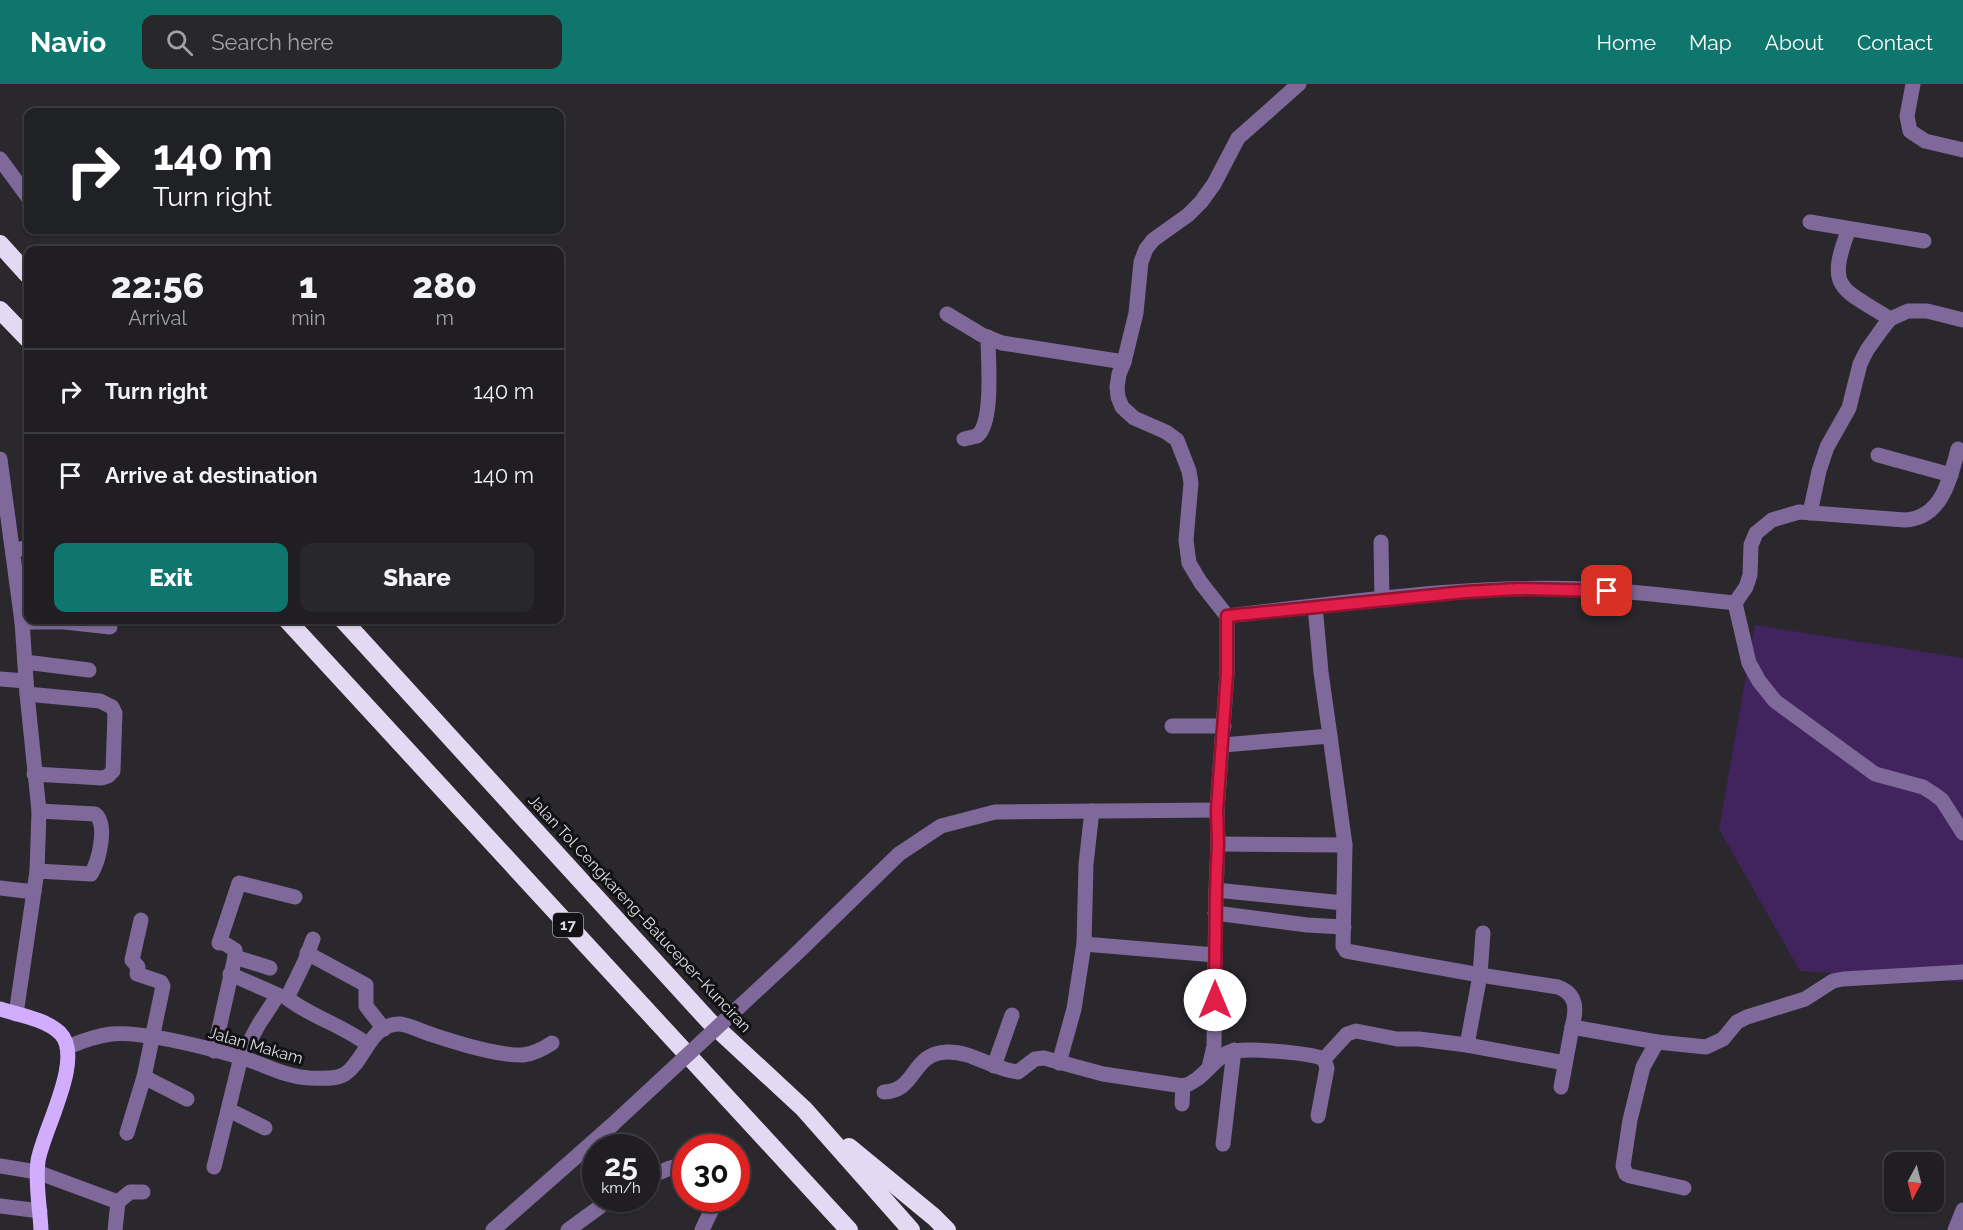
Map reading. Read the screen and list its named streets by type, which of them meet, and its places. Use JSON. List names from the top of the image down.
{
  "streets": {
    "highway": ["Jalan Tol Cengkareng–Batuceper–Kunciran", "17"],
    "street": ["Jalan Makam"]
  },
  "north": "bottom",
  "page": {
    "header": "Navio",
    "search": "Search here",
    "nav": [
      "Home",
      "Map",
      "About",
      "Contact"
    ],
    "turn": ["140 m", "Turn right"],
    "eta": [
      "22:56",
      "Arrival",
      "1",
      "min",
      "280",
      "m"
    ],
    "list": [
      {
        "name": "Turn right",
        "value": "140 m"
      },
      {
        "name": "Arrive at destination",
        "value": "140 m"
      }
    ],
    "buttons": ["Exit", "Share"],
    "speed": "25 km/h",
    "limit": "30"
  }
}
